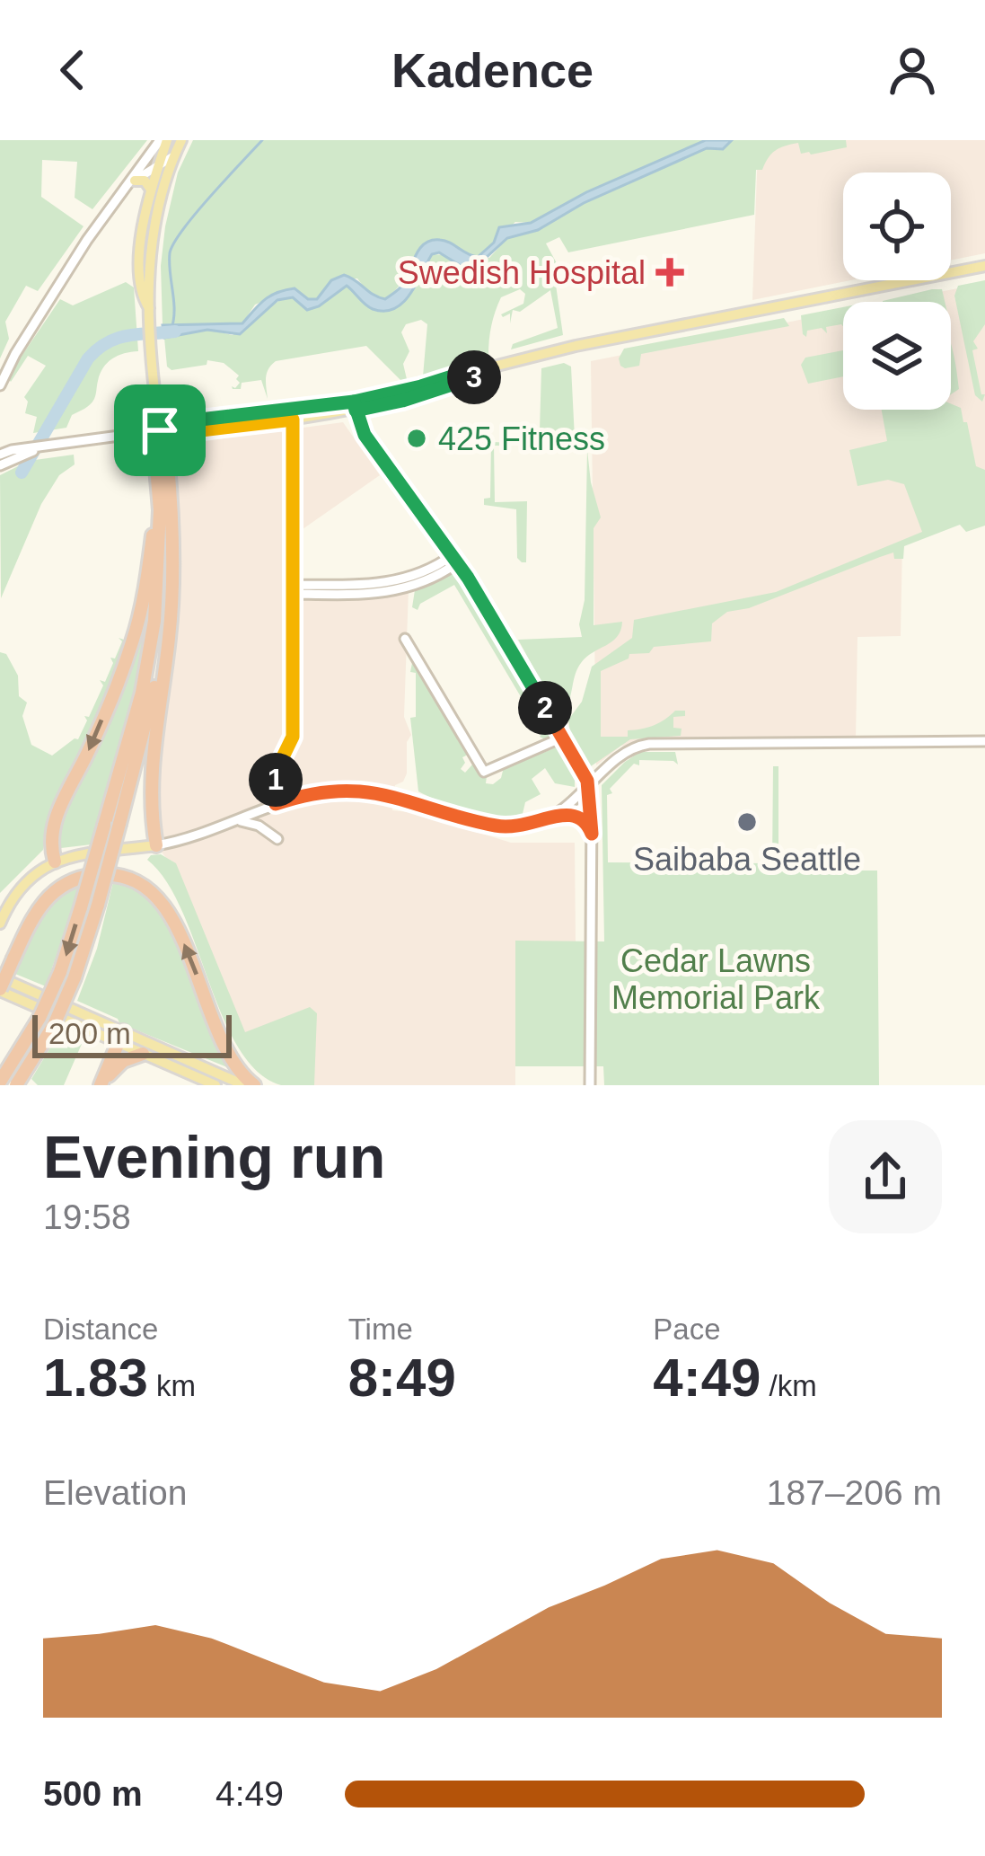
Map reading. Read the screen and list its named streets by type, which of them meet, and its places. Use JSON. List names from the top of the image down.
{
  "parks": ["Cedar Lawns Memorial Park"],
  "places": {
    "health": ["Swedish Hospital"],
    "other": ["425 Fitness", "Saibaba Seattle"]
  },
  "scale_bar": "200 m",
  "page": {
    "header": "Kadence",
    "pins": ["3", "2", "1"],
    "scale": "200 m",
    "heading": ["Evening run", "19:58"],
    "stats": [
      ["Distance", "1.83 km"],
      ["Time", "8:49"],
      ["Pace", "4:49 /km"]
    ],
    "chart": ["Elevation", "187–206 m"],
    "list": [
      {
        "name": "500 m",
        "note": "4:49"
      }
    ]
  }
}
